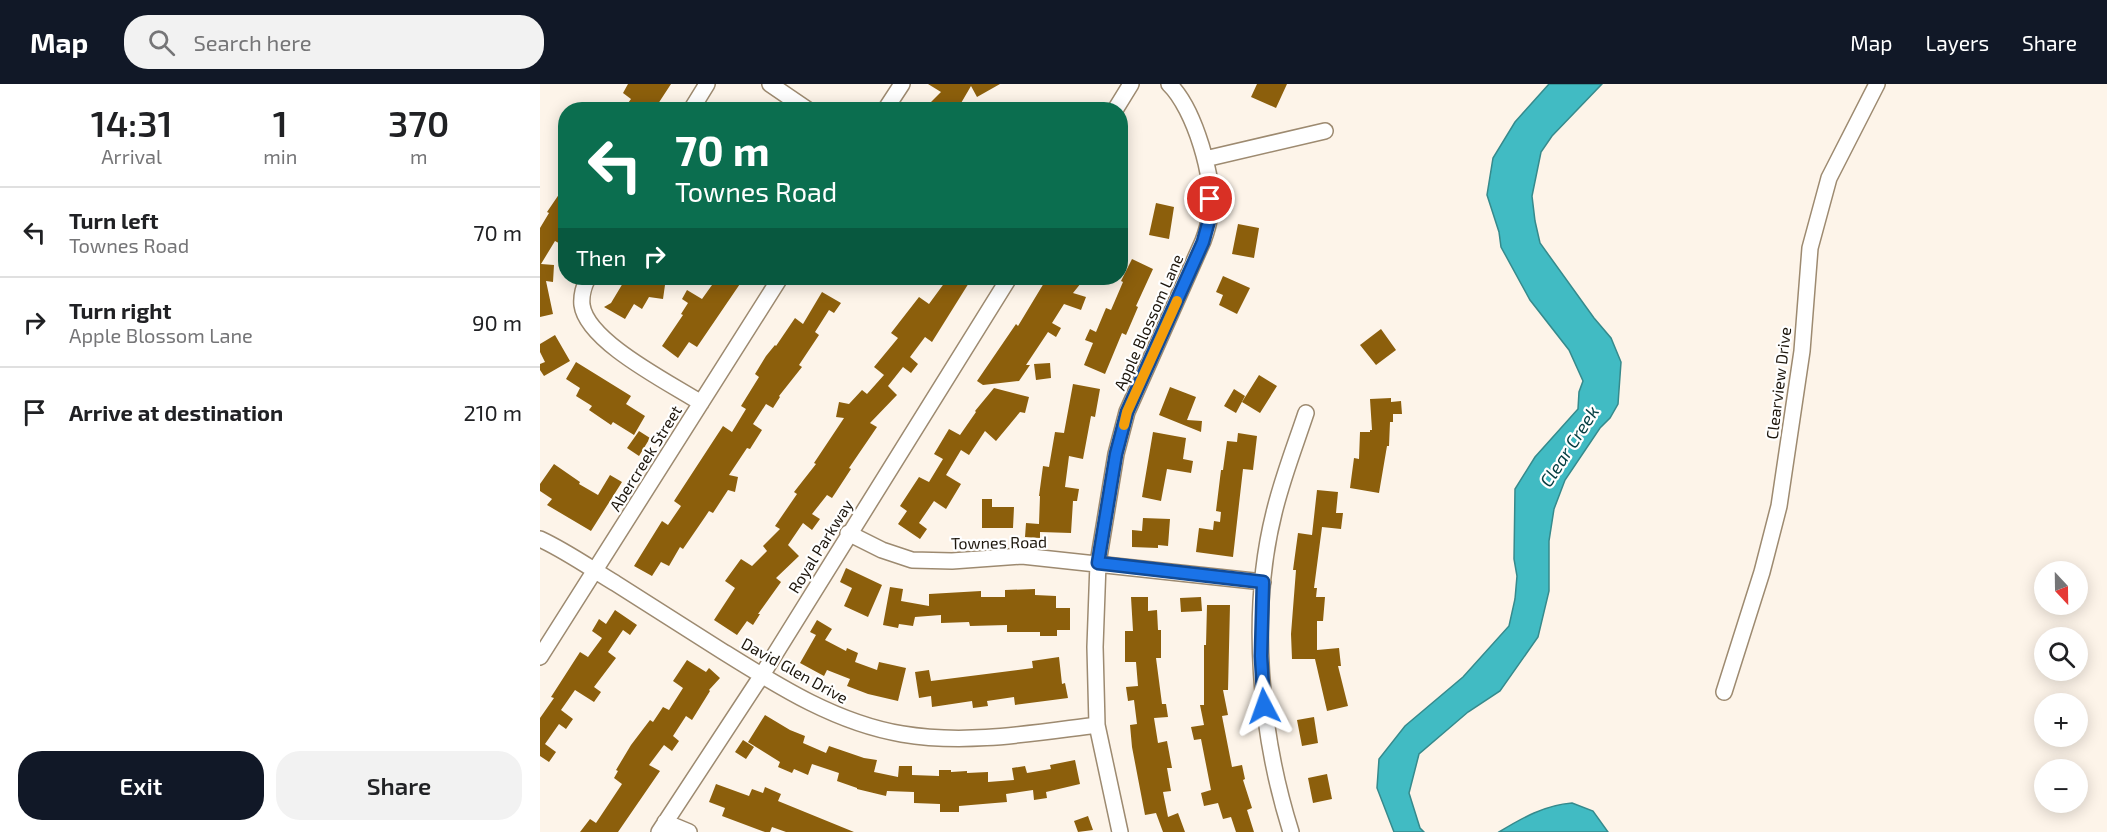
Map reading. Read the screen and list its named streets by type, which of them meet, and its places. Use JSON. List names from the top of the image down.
{
  "streets": {
    "street": [
      "Apple Blossom Lane",
      "Clearview Drive",
      "Abercreek Street",
      "Townes Road",
      "Royal Parkway",
      "David Glen Drive"
    ]
  },
  "crossings": [
    ["Apple Blossom Lane", "Townes Road"],
    ["Apple Blossom Lane", "David Glen Drive"],
    ["Abercreek Street", "David Glen Drive"],
    ["Townes Road", "Royal Parkway"],
    ["Royal Parkway", "David Glen Drive"]
  ],
  "water": ["Clear Creek"],
  "north": "bottom",
  "page": {
    "header": "Map",
    "search": "Search here",
    "nav": ["Map", "Layers", "Share"],
    "eta": [
      "14:31",
      "Arrival",
      "1",
      "min",
      "370",
      "m"
    ],
    "turn": ["70 m", "Townes Road"],
    "list": [
      {
        "name": "Turn left",
        "note": "Townes Road",
        "value": "70 m"
      },
      {
        "name": "Turn right",
        "note": "Apple Blossom Lane",
        "value": "90 m"
      },
      {
        "name": "Arrive at destination",
        "value": "210 m"
      }
    ],
    "then": "Then",
    "map_buttons": ["+", "−"],
    "buttons": ["Exit", "Share"]
  }
}
